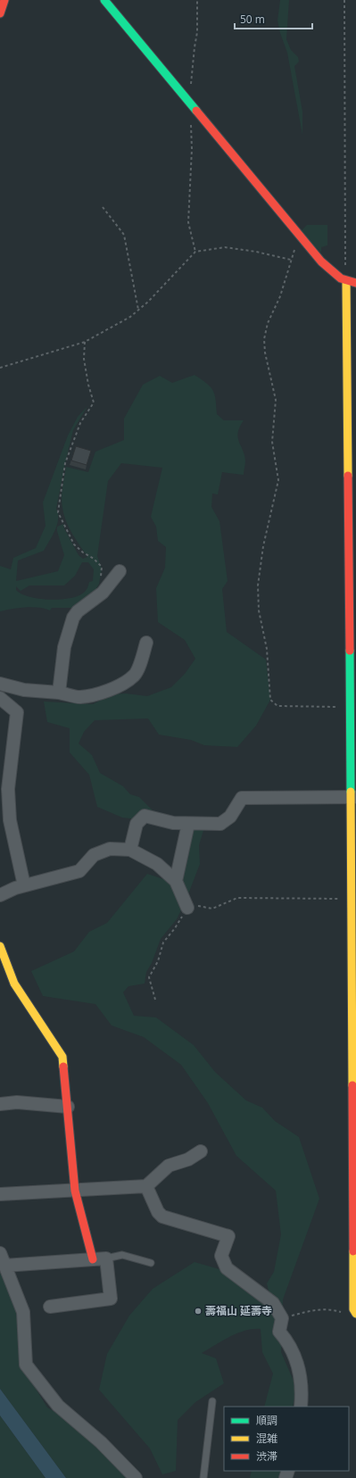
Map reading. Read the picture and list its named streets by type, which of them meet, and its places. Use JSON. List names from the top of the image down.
{
  "places": ["壽福山 延壽寺"],
  "legend": ["順調", "混雑", "渋滞"],
  "scale_bar": "50 m"
}
